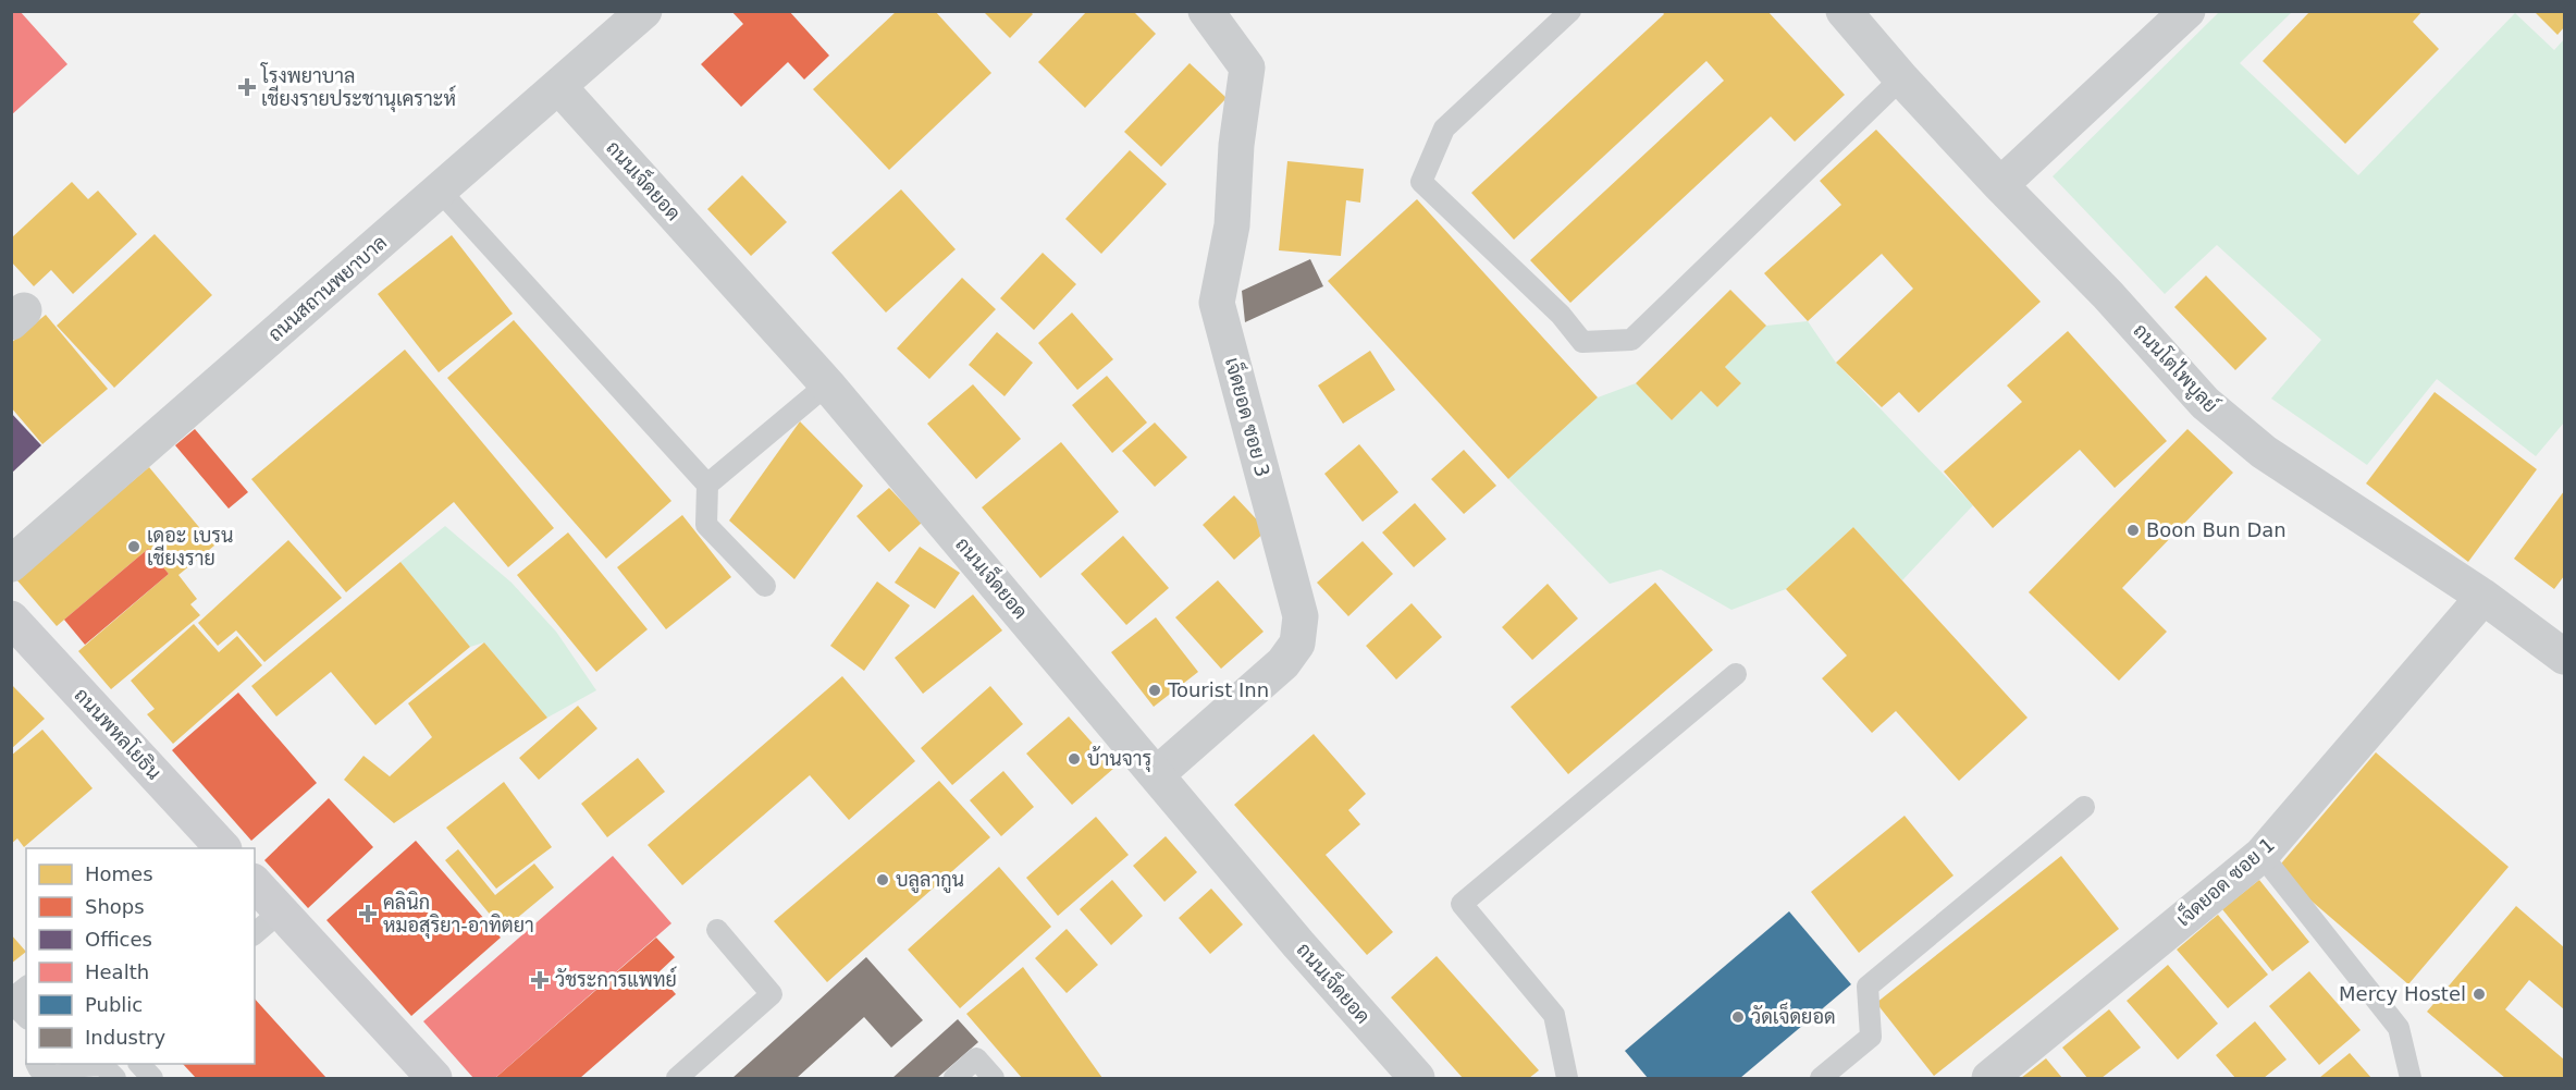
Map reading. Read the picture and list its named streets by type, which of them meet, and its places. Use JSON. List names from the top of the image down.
{
  "streets": {
    "main road": ["ถนนพหลโยธิน"],
    "street": [
      "ถนนเจ็ดยอด",
      "ถนนสถานพยาบาล",
      "ถนนโตไพบูลย์",
      "เจ็ดยอด ซอย 3",
      "เจ็ดยอด ซอย 1"
    ]
  },
  "crossings": [
    ["ถนนเจ็ดยอด", "ถนนสถานพยาบาล"],
    ["ถนนเจ็ดยอด", "เจ็ดยอด ซอย 3"],
    ["ถนนโตไพบูลย์", "เจ็ดยอด ซอย 1"]
  ],
  "places": {
    "health": ["โรงพยาบาล เชียงรายประชานุเคราะห์", "คลินิก หมอสุริยา-อาทิตยา", "วัชระการแพทย์"],
    "other": [
      "Boon Bun Dan",
      "เดอะ เบรน เชียงราย",
      "Tourist Inn",
      "บ้านจารุ",
      "บลูลากูน",
      "Mercy Hostel",
      "วัดเจ็ดยอด"
    ]
  },
  "legend": [
    "Homes",
    "Shops",
    "Offices",
    "Health",
    "Public",
    "Industry"
  ]
}
